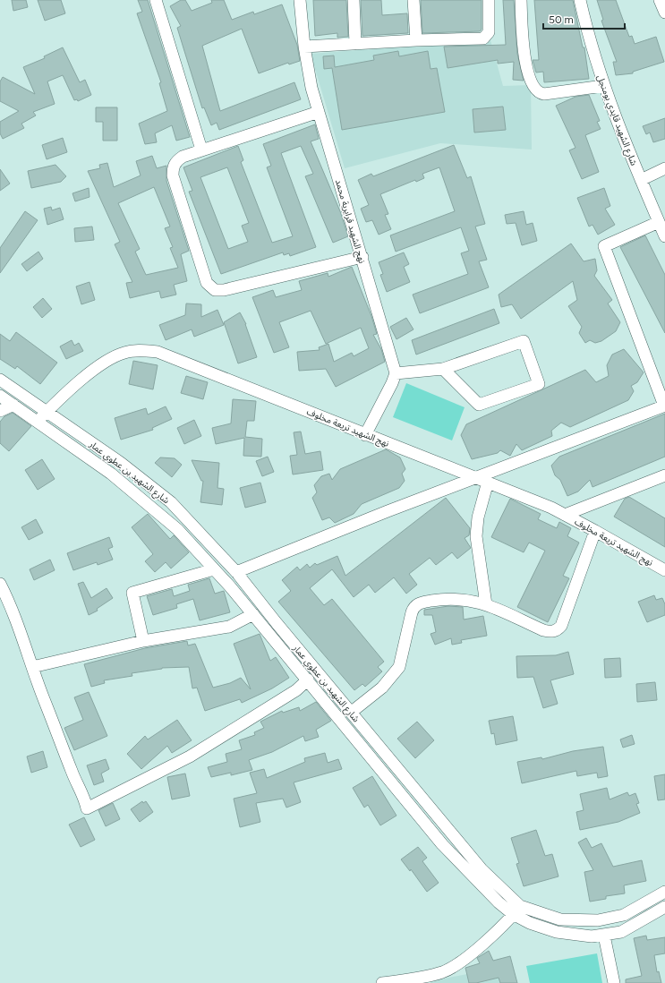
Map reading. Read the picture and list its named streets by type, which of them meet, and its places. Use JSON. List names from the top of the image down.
{
  "streets": {
    "street": [
      "شارع الشهيد قايدي بومنجل",
      "نهج الشهيد قرايرية محمد",
      "نهج الشهيد تريعة مخلوف",
      "شارع الشهيد بن عطوي عمار"
    ]
  },
  "crossings": [
    ["نهج الشهيد تريعة مخلوف", "شارع الشهيد بن عطوي عمار"]
  ],
  "scale_bar": "50 m"
}
